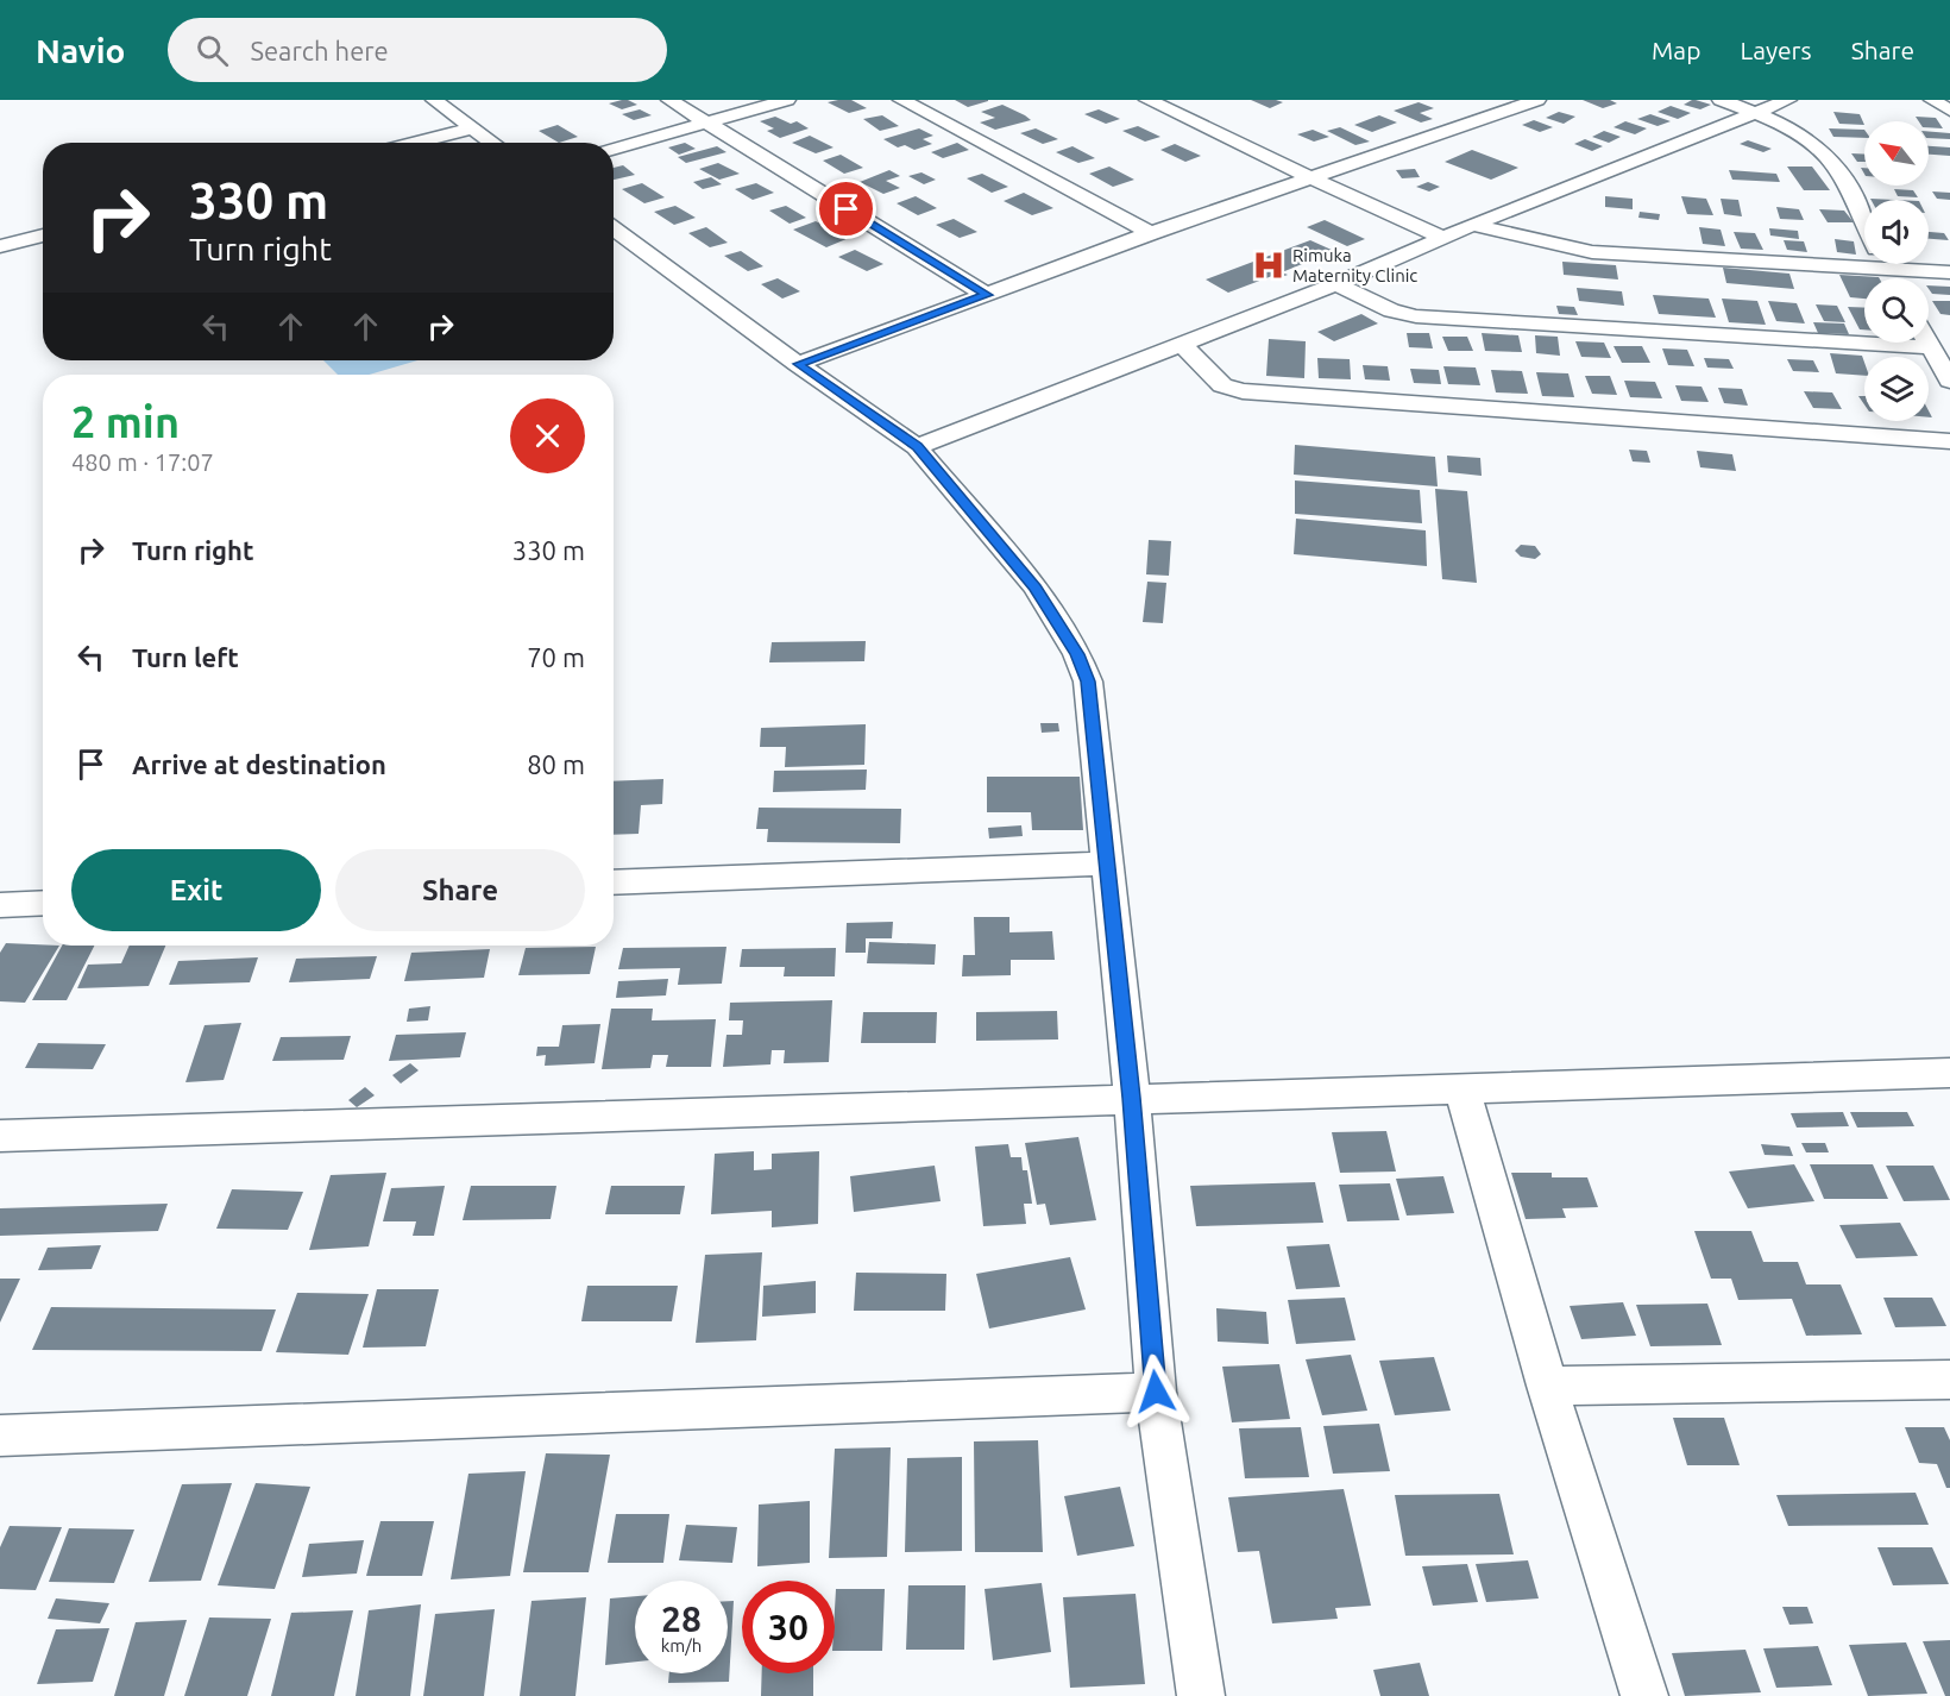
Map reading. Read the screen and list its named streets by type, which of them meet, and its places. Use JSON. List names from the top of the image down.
{
  "places": {
    "hospital": ["Rimuka Maternity Clinic"]
  },
  "north": "top left",
  "page": {
    "header": "Navio",
    "search": "Search here",
    "nav": ["Map", "Layers", "Share"],
    "turn": ["330 m", "Turn right"],
    "heading": ["2 min", "480 m · 17:07"],
    "list": [
      {
        "name": "Turn right",
        "value": "330 m"
      },
      {
        "name": "Turn left",
        "value": "70 m"
      },
      {
        "name": "Arrive at destination",
        "value": "80 m"
      }
    ],
    "buttons": ["Exit", "Share"],
    "speed": "28 km/h",
    "limit": "30"
  }
}
